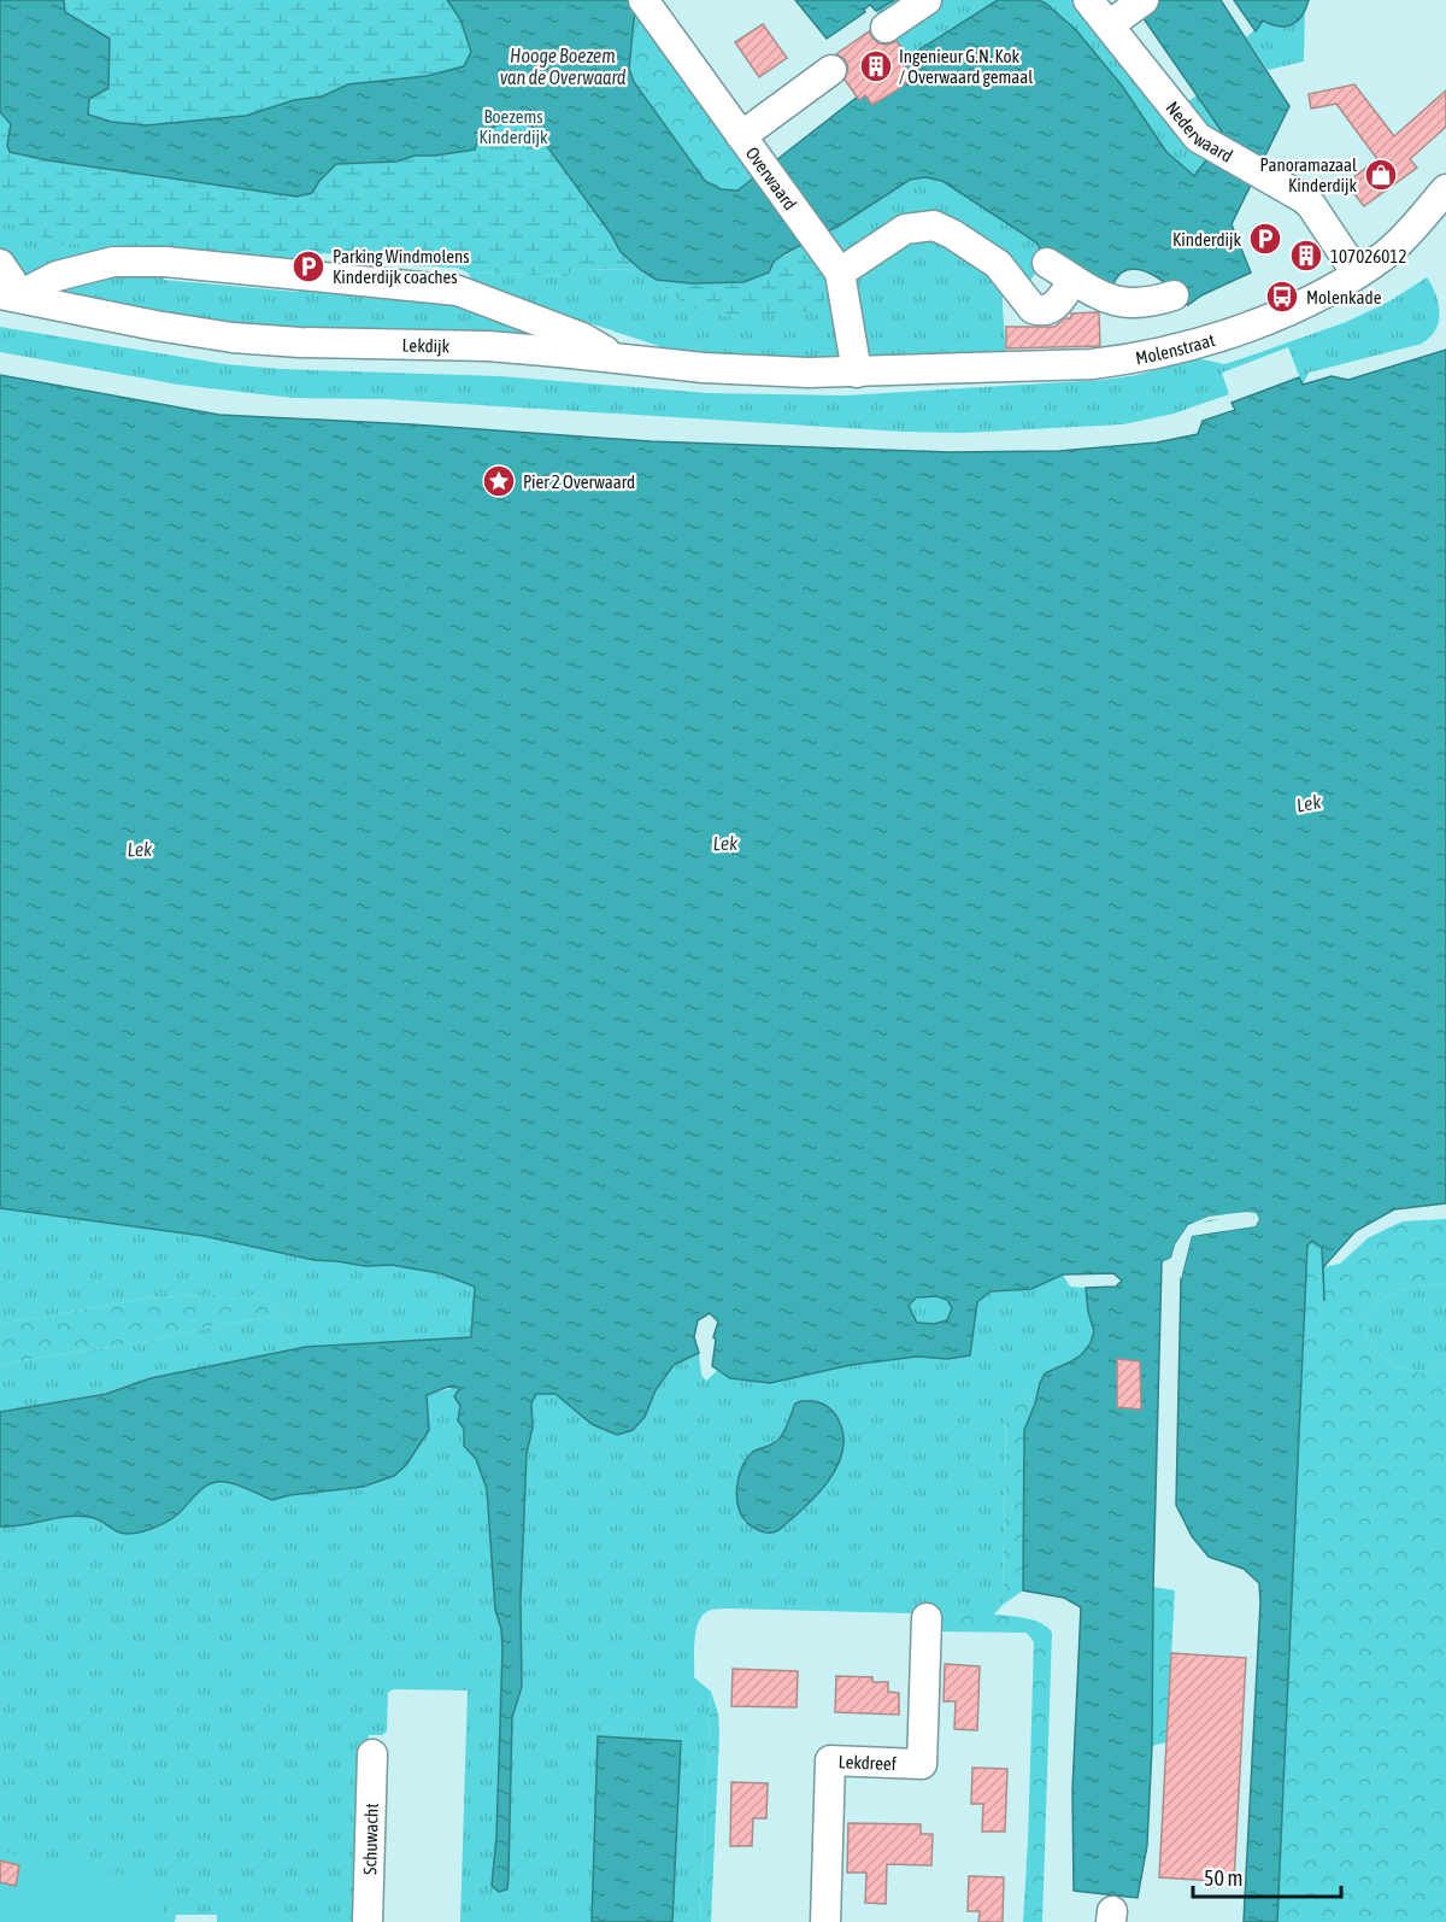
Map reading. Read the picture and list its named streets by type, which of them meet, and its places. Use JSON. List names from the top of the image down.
{
  "streets": {
    "street": [
      "Nederwaard",
      "Overwaard",
      "Lekdijk",
      "Molenstraat",
      "Lekdreef",
      "Schuwacht"
    ]
  },
  "crossings": [
    ["Nederwaard", "Molenstraat"],
    ["Overwaard", "Lekdijk"],
    ["Overwaard", "Molenstraat"],
    ["Lekdijk", "Molenstraat"]
  ],
  "water": ["Hooge Boezem van de Overwaard", "Lek"],
  "parks": ["Boezems Kinderdijk"],
  "places": {
    "building": ["Ingenieur G.N. Kok / Overwaard gemaal", "107026012"],
    "shop": ["Panoramazaal Kinderdijk"],
    "parking": ["Kinderdijk", "Parking Windmolens Kinderdijk coaches"],
    "bus stop": ["Molenkade"],
    "place": ["Pier 2 Overwaard"]
  },
  "scale_bar": "50 m"
}
